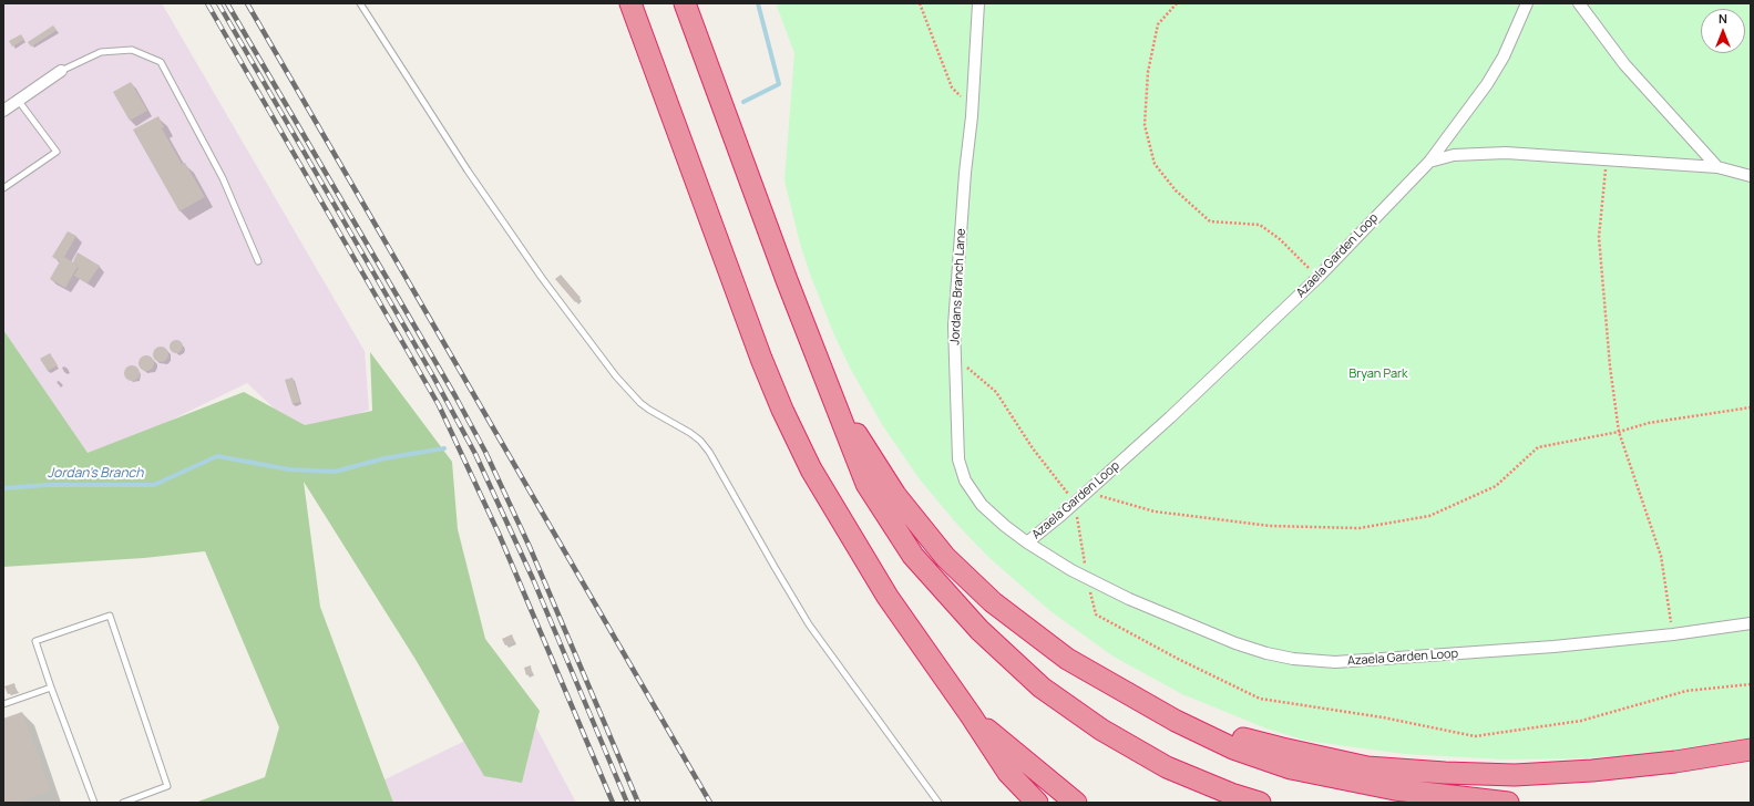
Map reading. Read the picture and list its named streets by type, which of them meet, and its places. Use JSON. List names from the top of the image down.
{
  "streets": {
    "street": ["Azaela Garden Loop", "Jordans Branch Lane"]
  },
  "crossings": [
    ["Azaela Garden Loop", "Jordans Branch Lane"]
  ],
  "water": ["Jordan's Branch"],
  "parks": ["Bryan Park"],
  "north": "top"
}
